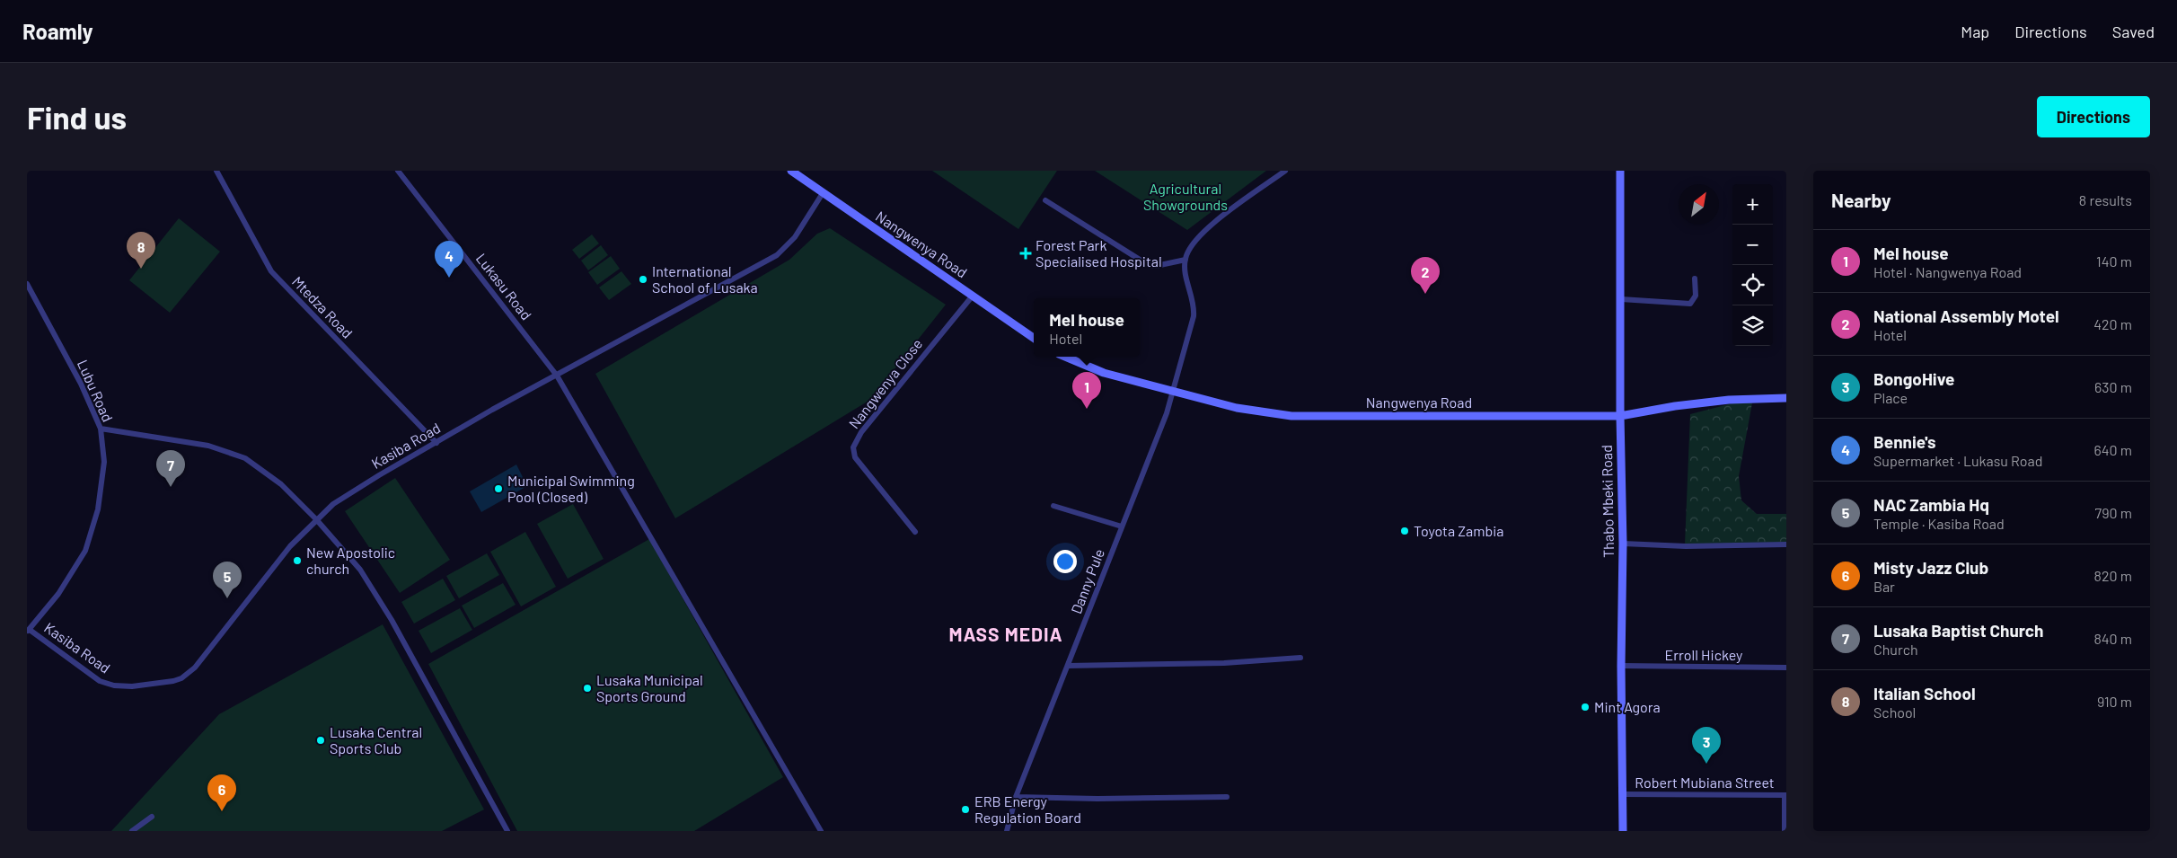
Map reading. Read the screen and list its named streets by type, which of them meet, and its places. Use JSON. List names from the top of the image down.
{
  "streets": {
    "main road": ["Nangwenya Road", "Thabo Mbeki Road"],
    "street": [
      "Lukasu Road",
      "Mtedza Road",
      "Nangwenya Close",
      "Lubu Road",
      "Kasiba Road",
      "Danny Pule",
      "Erroll Hickey",
      "Robert Mubiana Street"
    ]
  },
  "crossings": [
    ["Nangwenya Road", "Nangwenya Close"],
    ["Nangwenya Road", "Kasiba Road"],
    ["Nangwenya Road", "Thabo Mbeki Road"],
    ["Nangwenya Road", "Danny Pule"],
    ["Lukasu Road", "Kasiba Road"],
    ["Mtedza Road", "Kasiba Road"],
    ["Lubu Road", "Kasiba Road"],
    ["Thabo Mbeki Road", "Erroll Hickey"],
    ["Thabo Mbeki Road", "Robert Mubiana Street"]
  ],
  "districts": ["MASS MEDIA"],
  "parks": ["Agricultural Showgrounds"],
  "places": {
    "health": ["Forest Park Specialised Hospital"],
    "other": [
      "International School of Lusaka",
      "Municipal Swimming Pool (Closed)",
      "Toyota Zambia",
      "New Apostolic church",
      "Lusaka Municipal Sports Ground",
      "Mint Agora",
      "Lusaka Central Sports Club",
      "ERB Energy Regulation Board"
    ]
  },
  "north": "top right",
  "page": {
    "header": "Roamly",
    "nav": ["Map", "Directions", "Saved"],
    "buttons": "Directions",
    "title": "Find us",
    "heading": ["Nearby", "8 results"],
    "map_buttons": ["+", "−"],
    "list": [
      {
        "mark": "1",
        "name": "Mel house",
        "note": "Hotel · Nangwenya Road",
        "value": "140 m"
      },
      {
        "mark": "2",
        "name": "National Assembly Motel",
        "note": "Hotel",
        "value": "420 m"
      },
      {
        "mark": "3",
        "name": "BongoHive",
        "note": "Place",
        "value": "630 m"
      },
      {
        "mark": "4",
        "name": "Bennie's",
        "note": "Supermarket · Lukasu Road",
        "value": "640 m"
      },
      {
        "mark": "5",
        "name": "NAC Zambia Hq",
        "note": "Temple · Kasiba Road",
        "value": "790 m"
      },
      {
        "mark": "6",
        "name": "Misty Jazz Club",
        "note": "Bar",
        "value": "820 m"
      },
      {
        "mark": "7",
        "name": "Lusaka Baptist Church",
        "note": "Church",
        "value": "840 m"
      },
      {
        "mark": "8",
        "name": "Italian School",
        "note": "School",
        "value": "910 m"
      }
    ],
    "pins": [
      "8",
      "4",
      "2",
      "1",
      "7",
      "5",
      "3",
      "6"
    ],
    "popup": ["Mel house", "Hotel"]
  }
}
